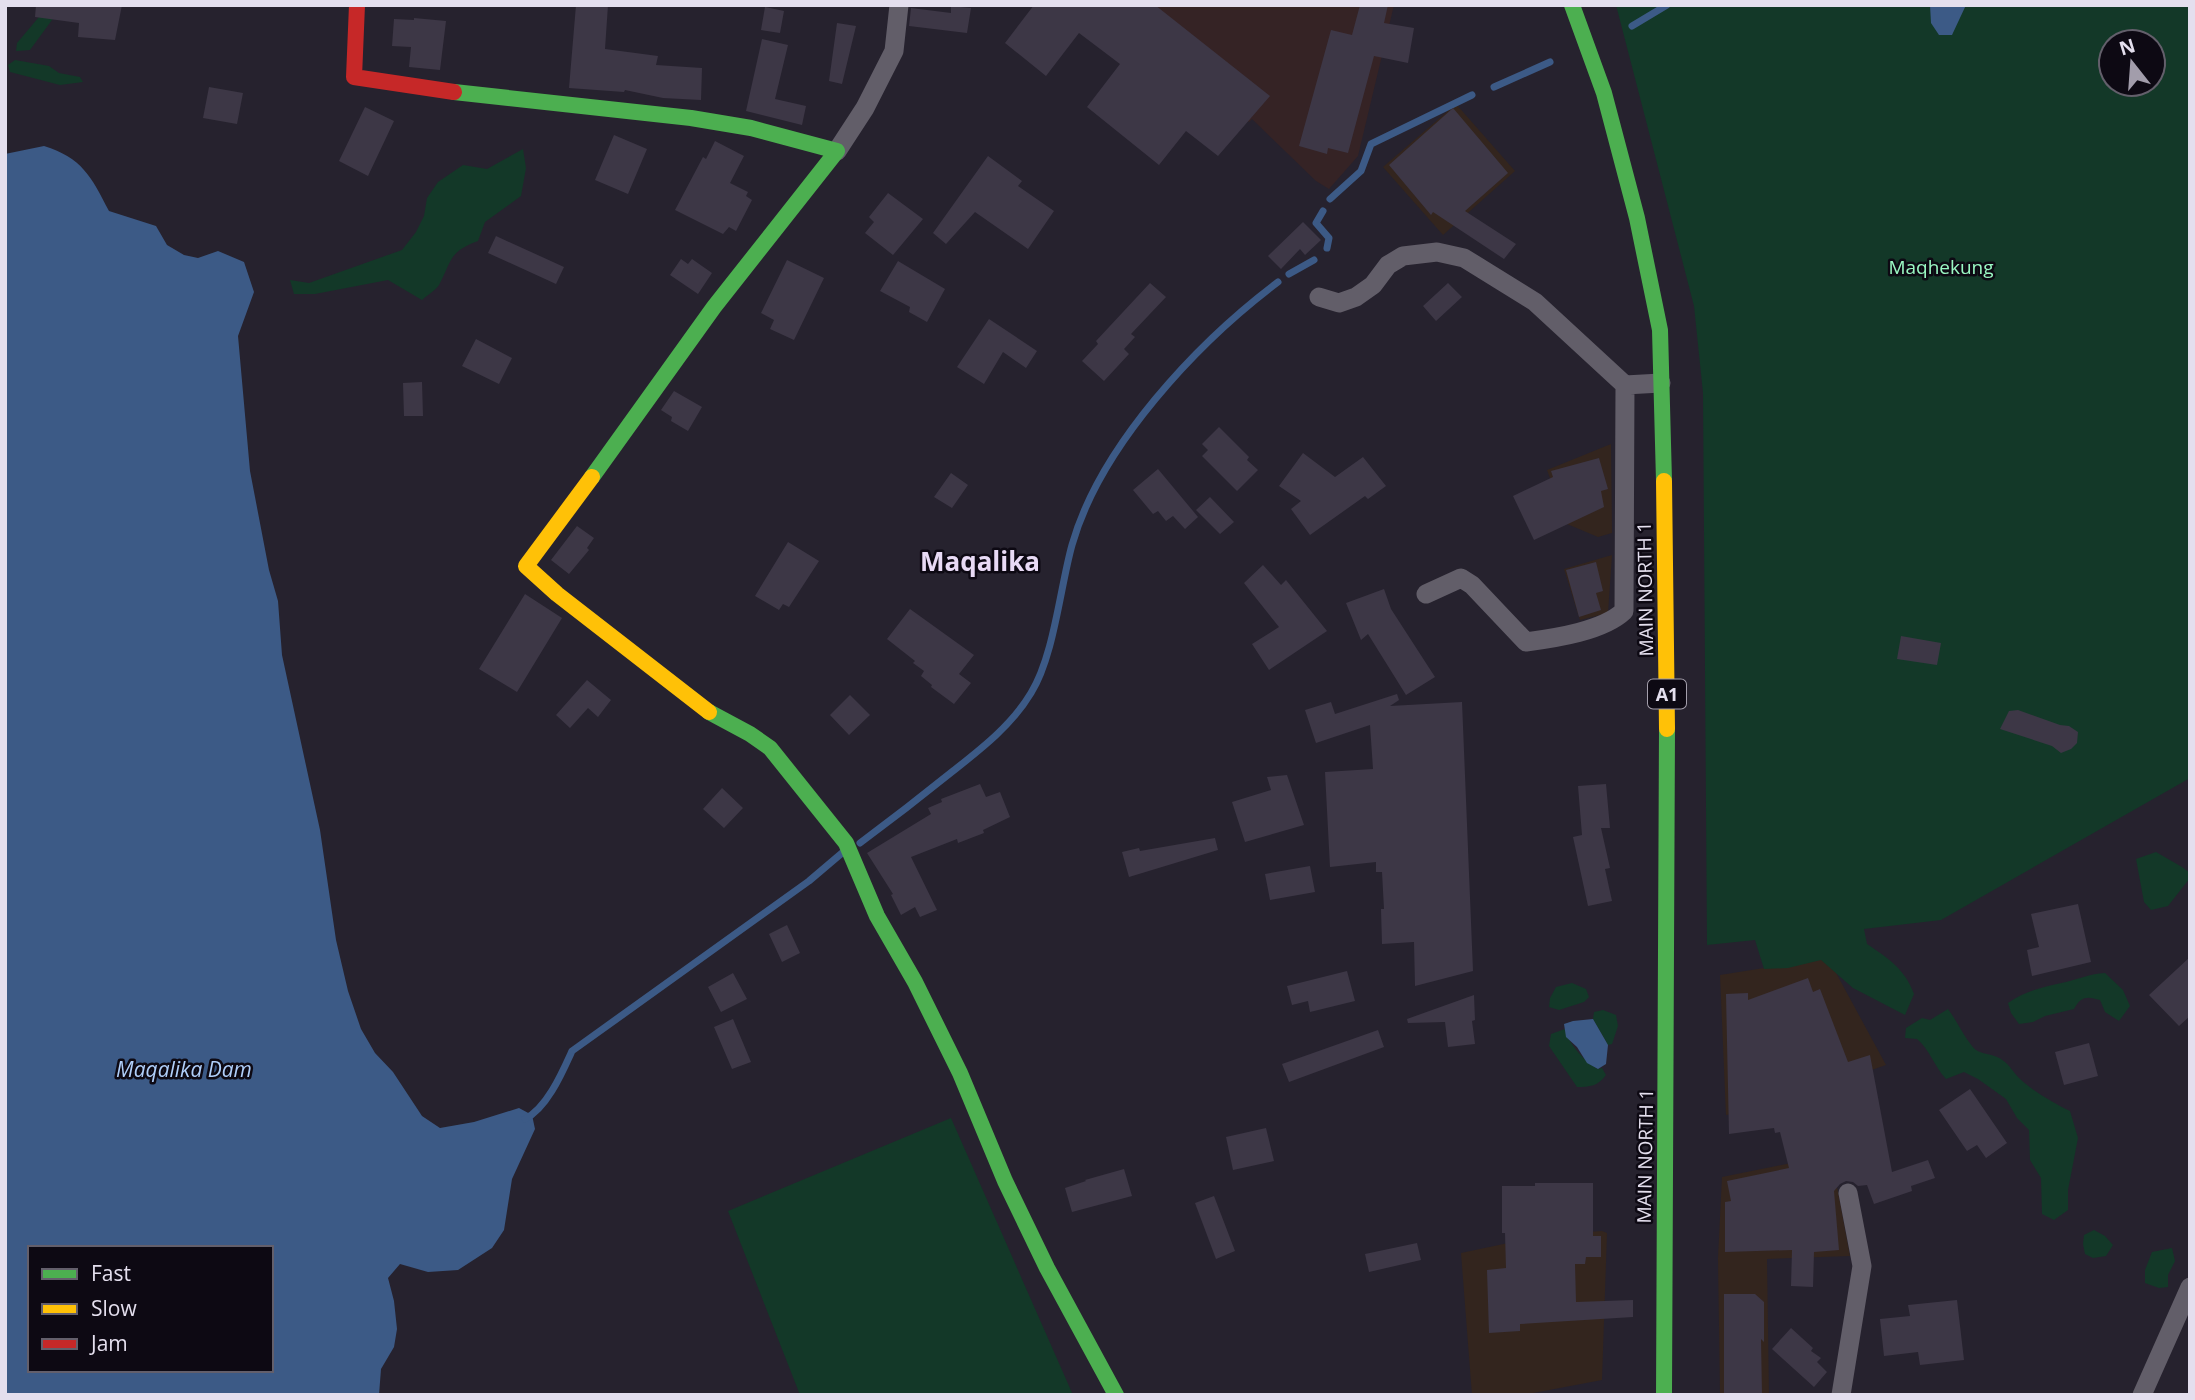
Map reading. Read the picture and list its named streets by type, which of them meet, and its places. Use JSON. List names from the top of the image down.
{
  "streets": {
    "street": ["MAIN NORTH 1", "A1"]
  },
  "districts": ["Maqalika"],
  "water": ["Maqalika Dam"],
  "parks": ["Maqhekung"],
  "legend": ["Fast", "Slow", "Jam"],
  "north": "top"
}
